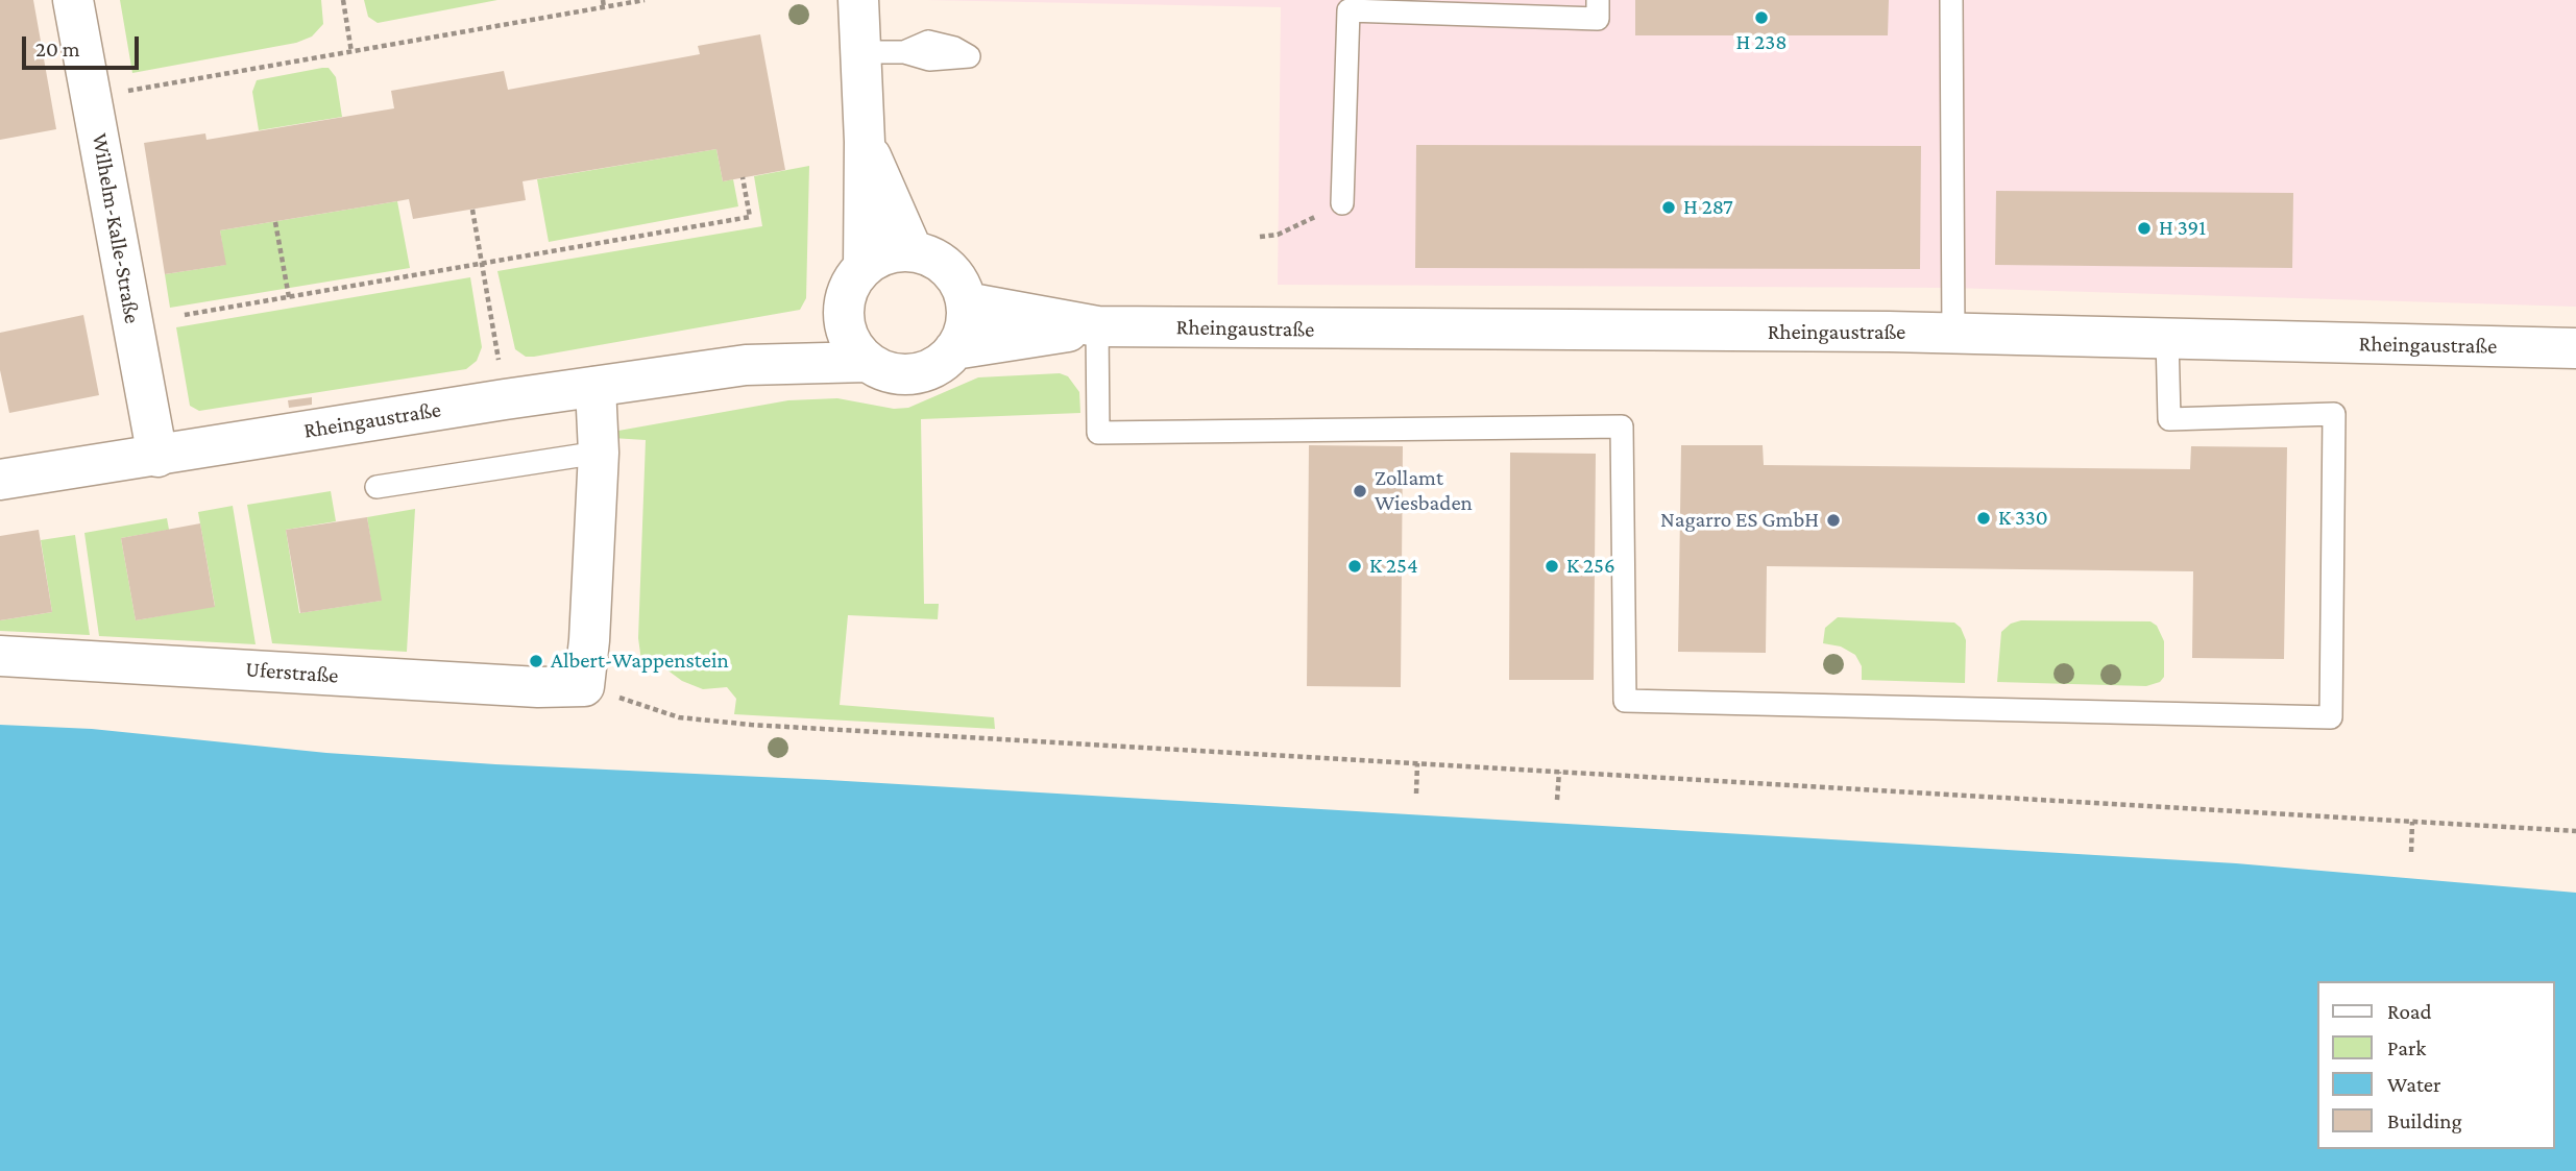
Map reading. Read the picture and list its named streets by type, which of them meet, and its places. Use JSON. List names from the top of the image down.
{
  "streets": {
    "street": ["Wilhelm-Kalle-Straße", "Rheingaustraße", "Uferstraße"]
  },
  "crossings": [
    ["Wilhelm-Kalle-Straße", "Rheingaustraße"]
  ],
  "places": [
    "H 238",
    "H 287",
    "H 391",
    "Zollamt Wiesbaden",
    "K 330",
    "Nagarro ES GmbH",
    "K 254",
    "K 256",
    "Albert-Wappenstein"
  ],
  "legend": [
    "Road",
    "Park",
    "Water",
    "Building"
  ],
  "scale_bar": "20 m"
}
